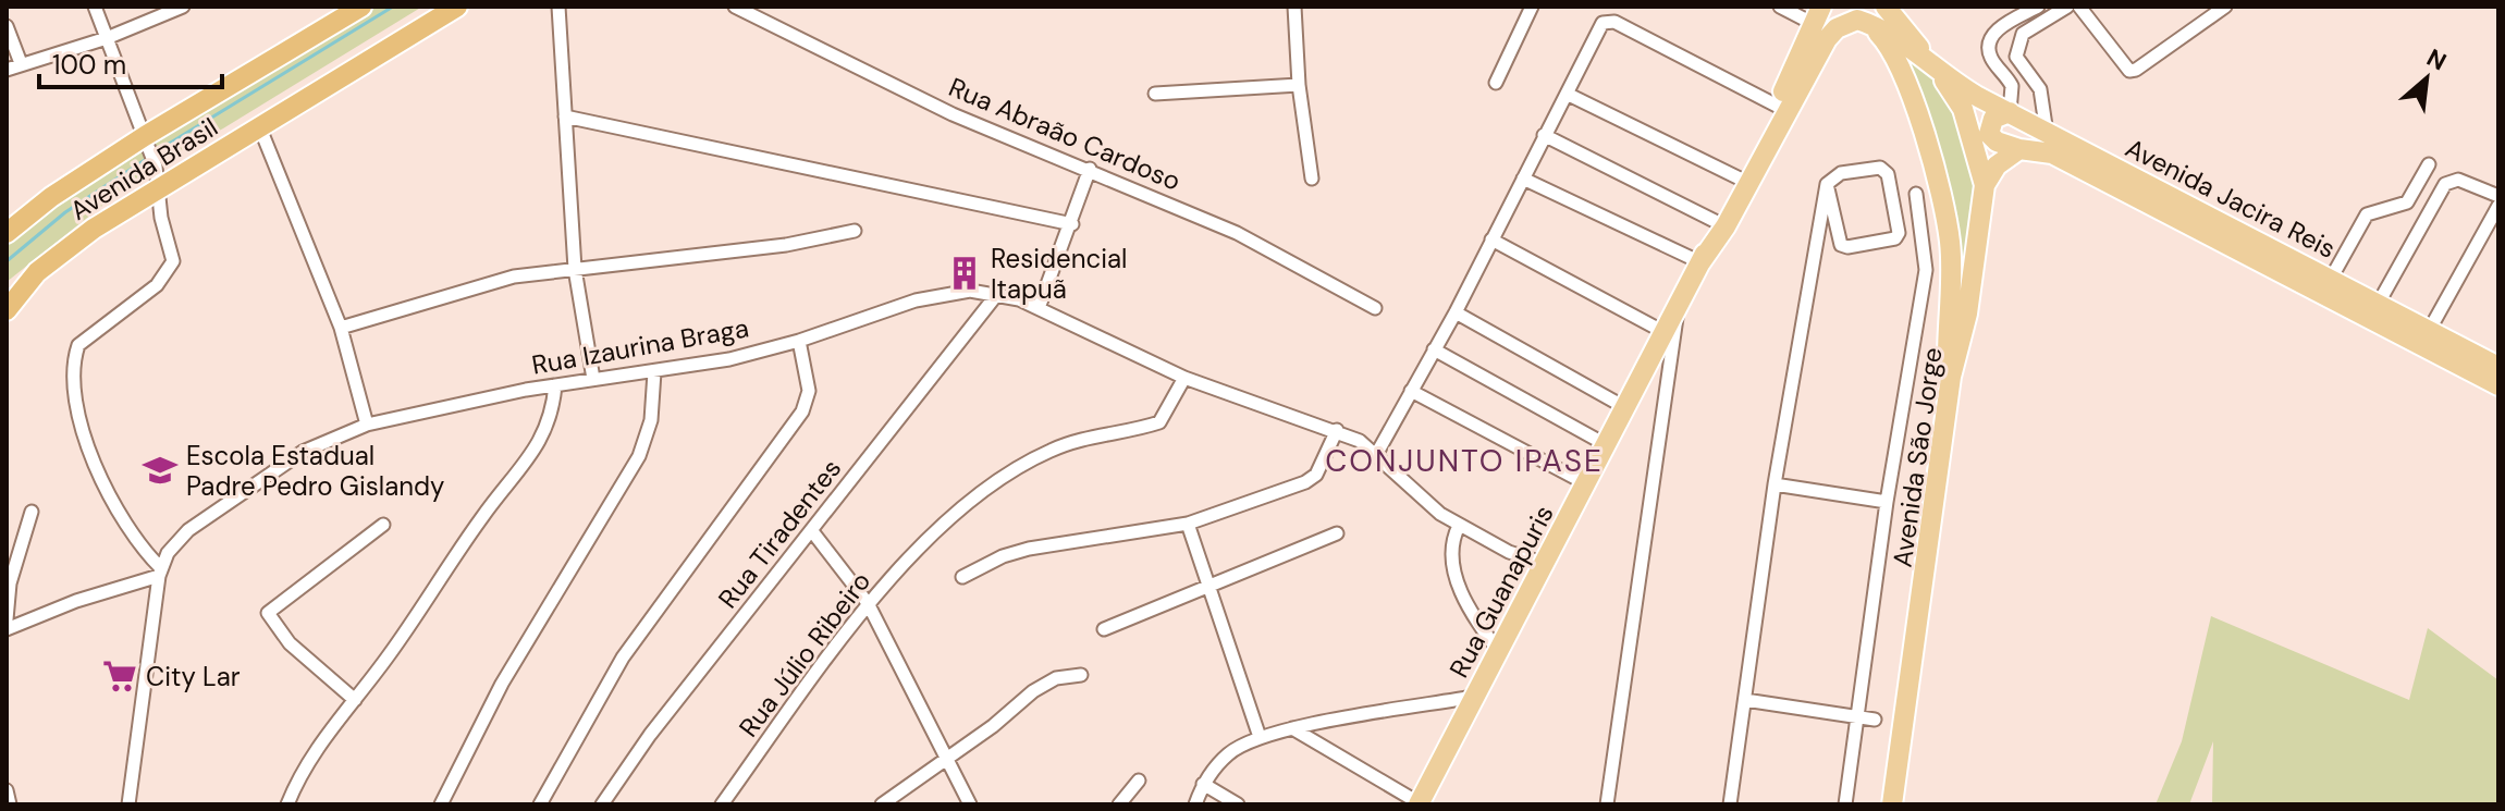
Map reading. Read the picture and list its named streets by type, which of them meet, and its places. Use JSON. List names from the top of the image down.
{
  "streets": {
    "highway": ["Avenida Brasil"],
    "main road": ["Avenida Jacira Reis", "Avenida São Jorge", "Rua Guanapuris"],
    "street": [
      "Rua Abraão Cardoso",
      "Rua Izaurina Braga",
      "Rua Tiradentes",
      "Rua Júlio Ribeiro"
    ]
  },
  "crossings": [
    ["Avenida Jacira Reis", "Avenida São Jorge"],
    ["Rua Izaurina Braga", "Rua Tiradentes"],
    ["Rua Izaurina Braga", "Rua Guanapuris"],
    ["Rua Izaurina Braga", "Rua Júlio Ribeiro"],
    ["Avenida São Jorge", "Rua Guanapuris"]
  ],
  "districts": ["CONJUNTO IPASE"],
  "places": {
    "building": ["Residencial Itapuã"],
    "school or university": ["Escola Estadual Padre Pedro Gislandy"],
    "supermarket": ["City Lar"]
  },
  "scale_bar": "100 m",
  "north": "top right"
}
